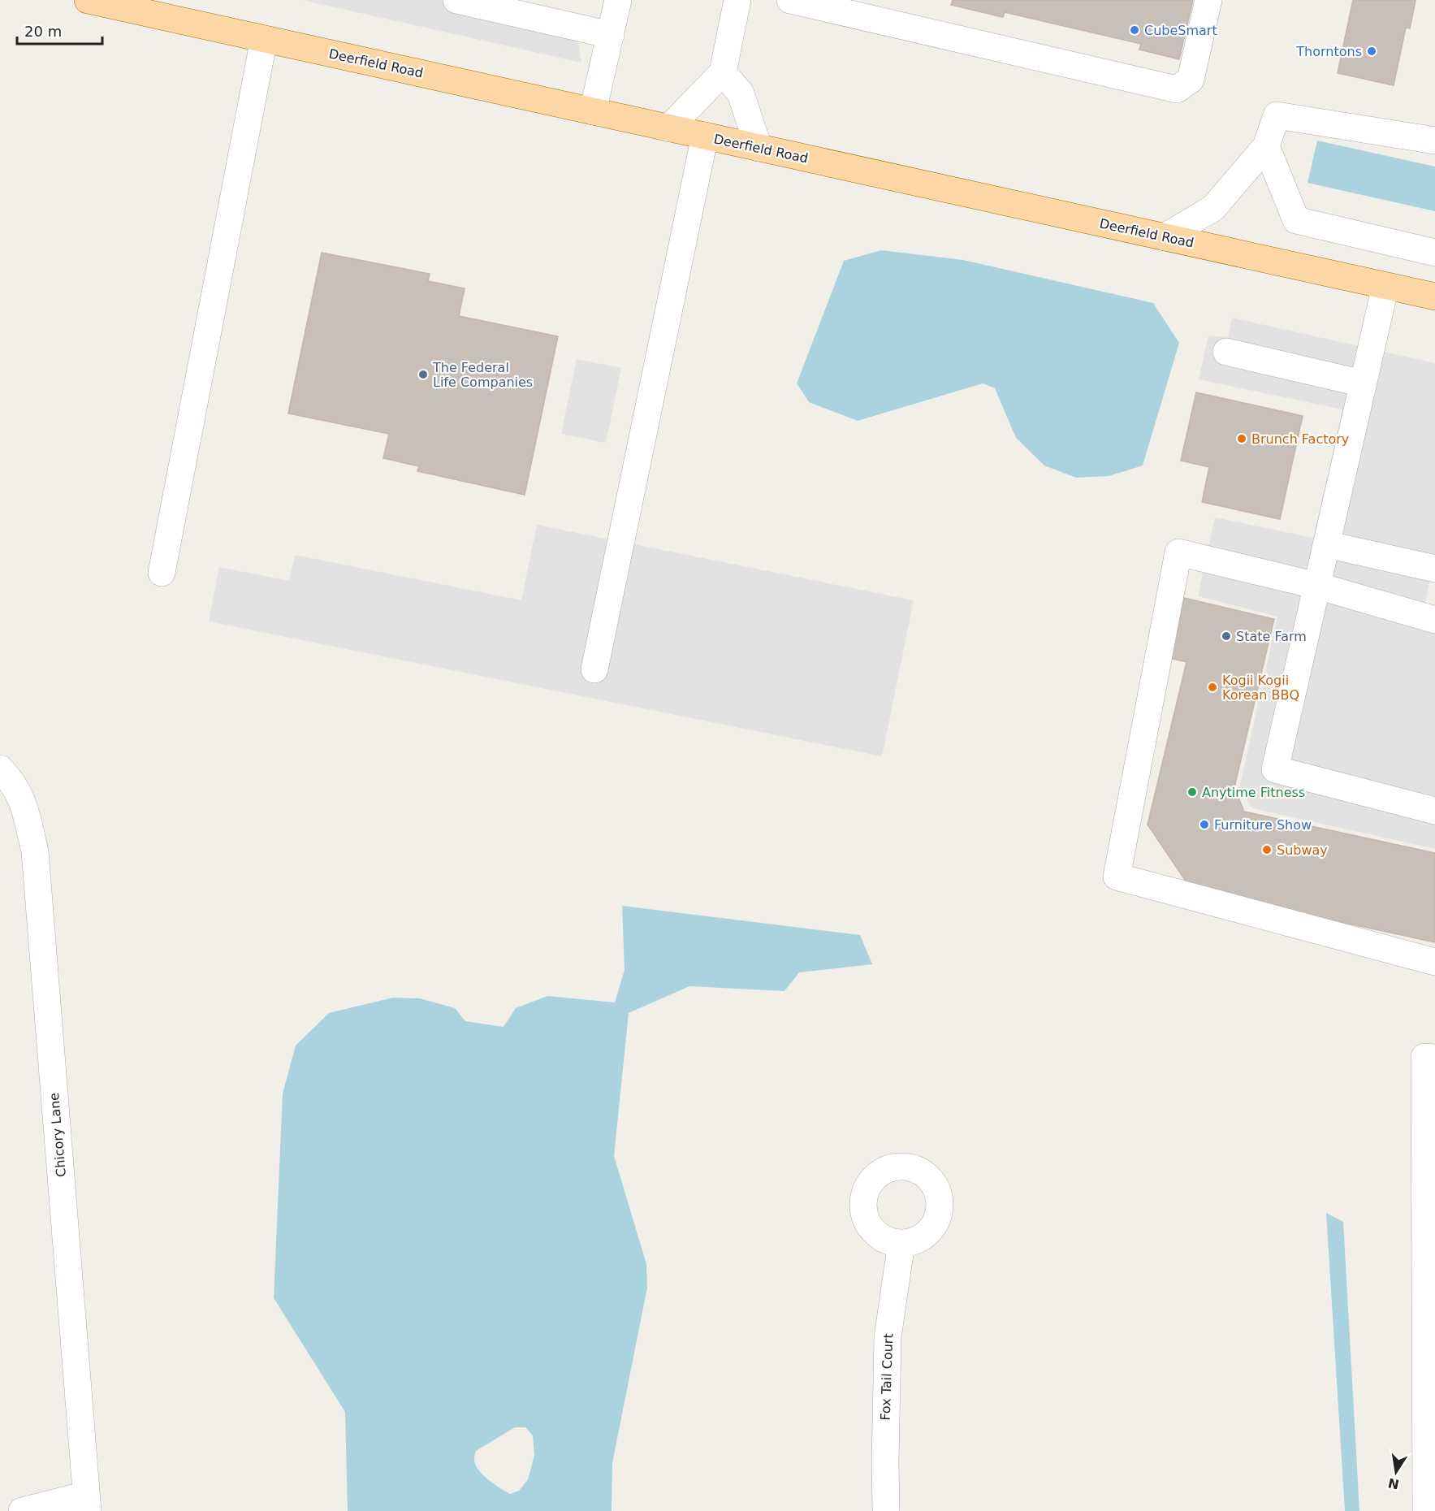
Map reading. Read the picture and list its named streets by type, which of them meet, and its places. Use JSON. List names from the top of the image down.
{
  "streets": {
    "main road": ["Deerfield Road"],
    "street": ["Chicory Lane", "Fox Tail Court"]
  },
  "places": [
    "CubeSmart",
    "Thorntons",
    "The Federal Life Companies",
    "Brunch Factory",
    "State Farm",
    "Kogii Kogii Korean BBQ",
    "Anytime Fitness",
    "Furniture Show",
    "Subway"
  ],
  "scale_bar": "20 m",
  "north": "bottom"
}
